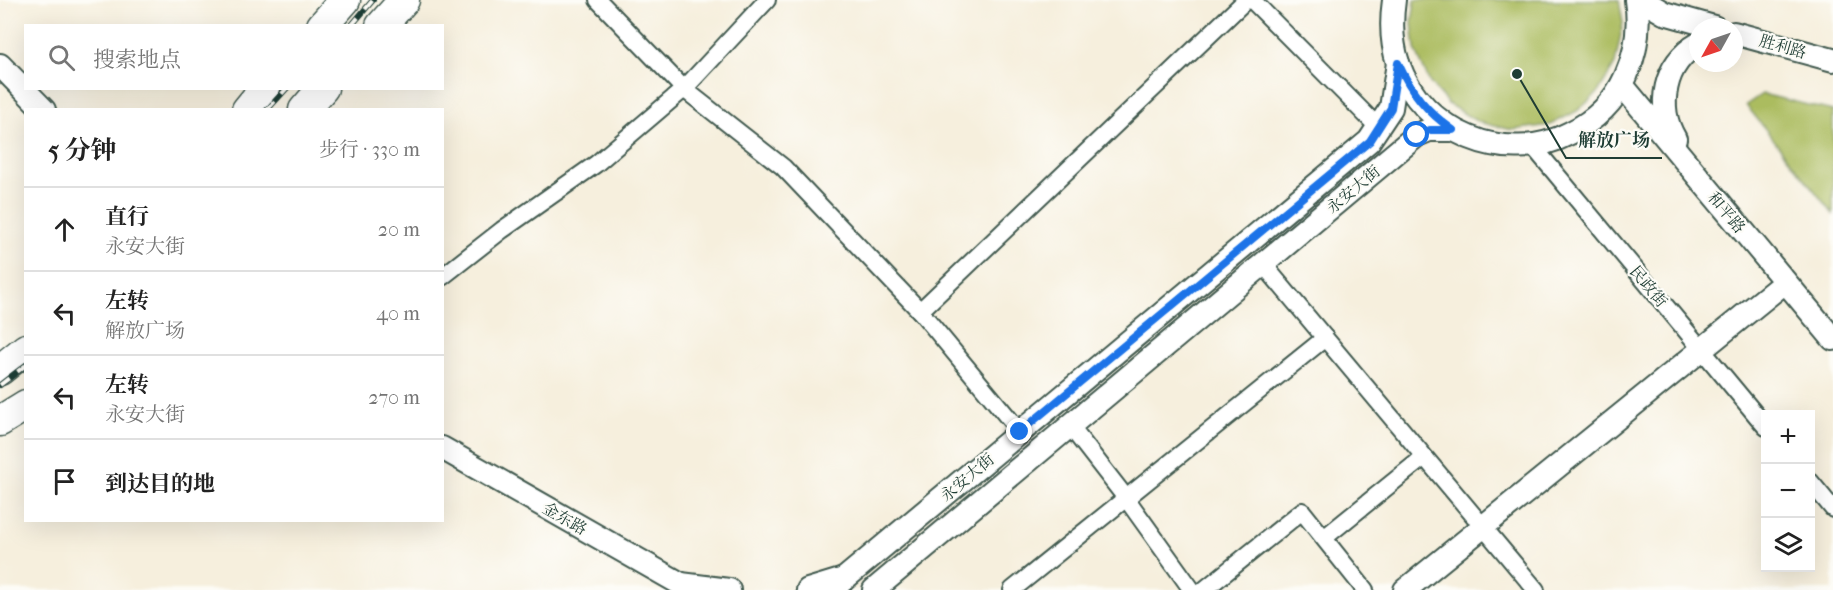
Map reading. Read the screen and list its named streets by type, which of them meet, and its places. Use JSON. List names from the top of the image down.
{
  "streets": {
    "main road": [
      "胜利路",
      "永安大街",
      "和平路",
      "金东路"
    ],
    "street": ["民政街"]
  },
  "places": ["解放广场"],
  "north": "bottom left",
  "page": {
    "search": "搜索地点",
    "heading": ["5 分钟", "步行 · 330 m"],
    "list": [
      ["直行", "永安大街", "20 m"],
      ["左转", "解放广场", "40 m"],
      ["左转", "永安大街", "270 m"],
      "到达目的地"
    ],
    "map_buttons": ["+", "−"]
  }
}
